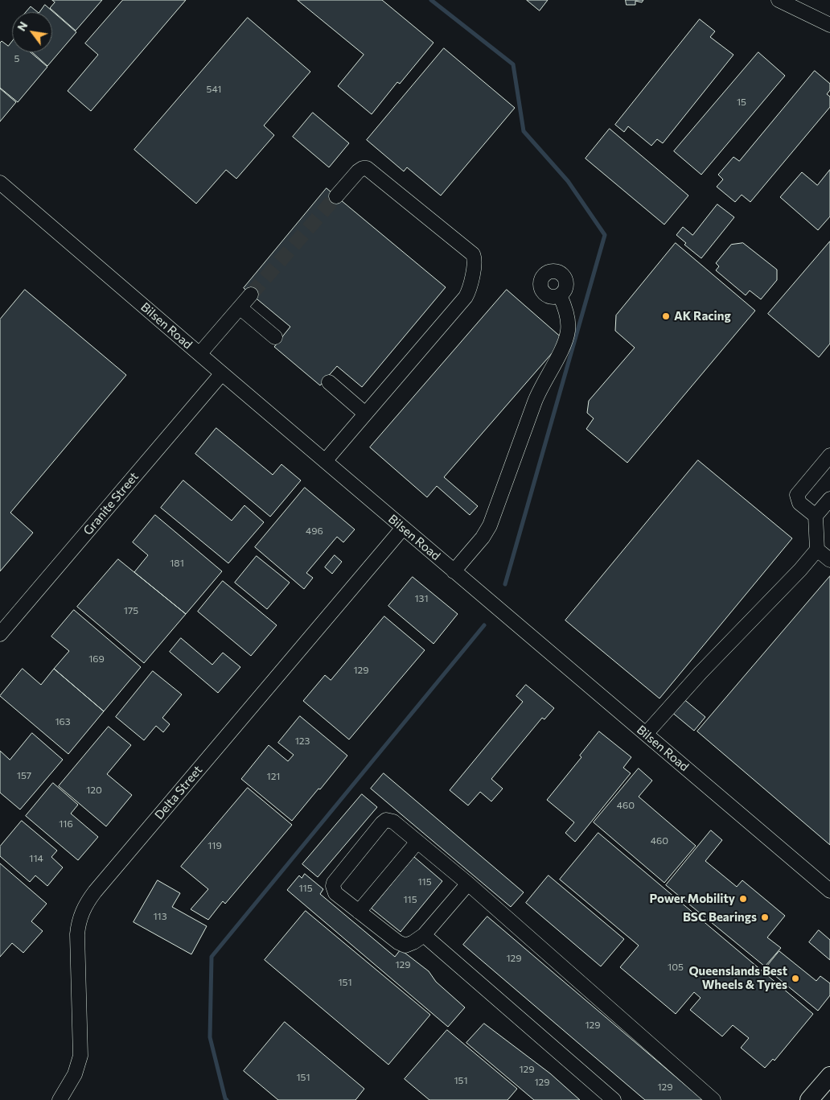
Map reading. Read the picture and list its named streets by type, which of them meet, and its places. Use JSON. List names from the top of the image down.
{
  "streets": {
    "street": ["Bilsen Road", "Granite Street", "Delta Street"]
  },
  "crossings": [
    ["Bilsen Road", "Granite Street"],
    ["Bilsen Road", "Delta Street"]
  ],
  "places": [
    "AK Racing",
    "Power Mobility",
    "BSC Bearings",
    "Queenslands Best Wheels & Tyres"
  ],
  "house_numbers": [
    "5",
    "541",
    "15",
    "496",
    "181",
    "131",
    "175",
    "169",
    "129",
    "163",
    "123",
    "157",
    "121",
    "120",
    "460",
    "116",
    "460",
    "119",
    "114",
    "115",
    "115",
    "115",
    "113",
    "129",
    "129",
    "105",
    "151",
    "129",
    "129",
    "151",
    "151",
    "129",
    "129"
  ],
  "north": "top left"
}
